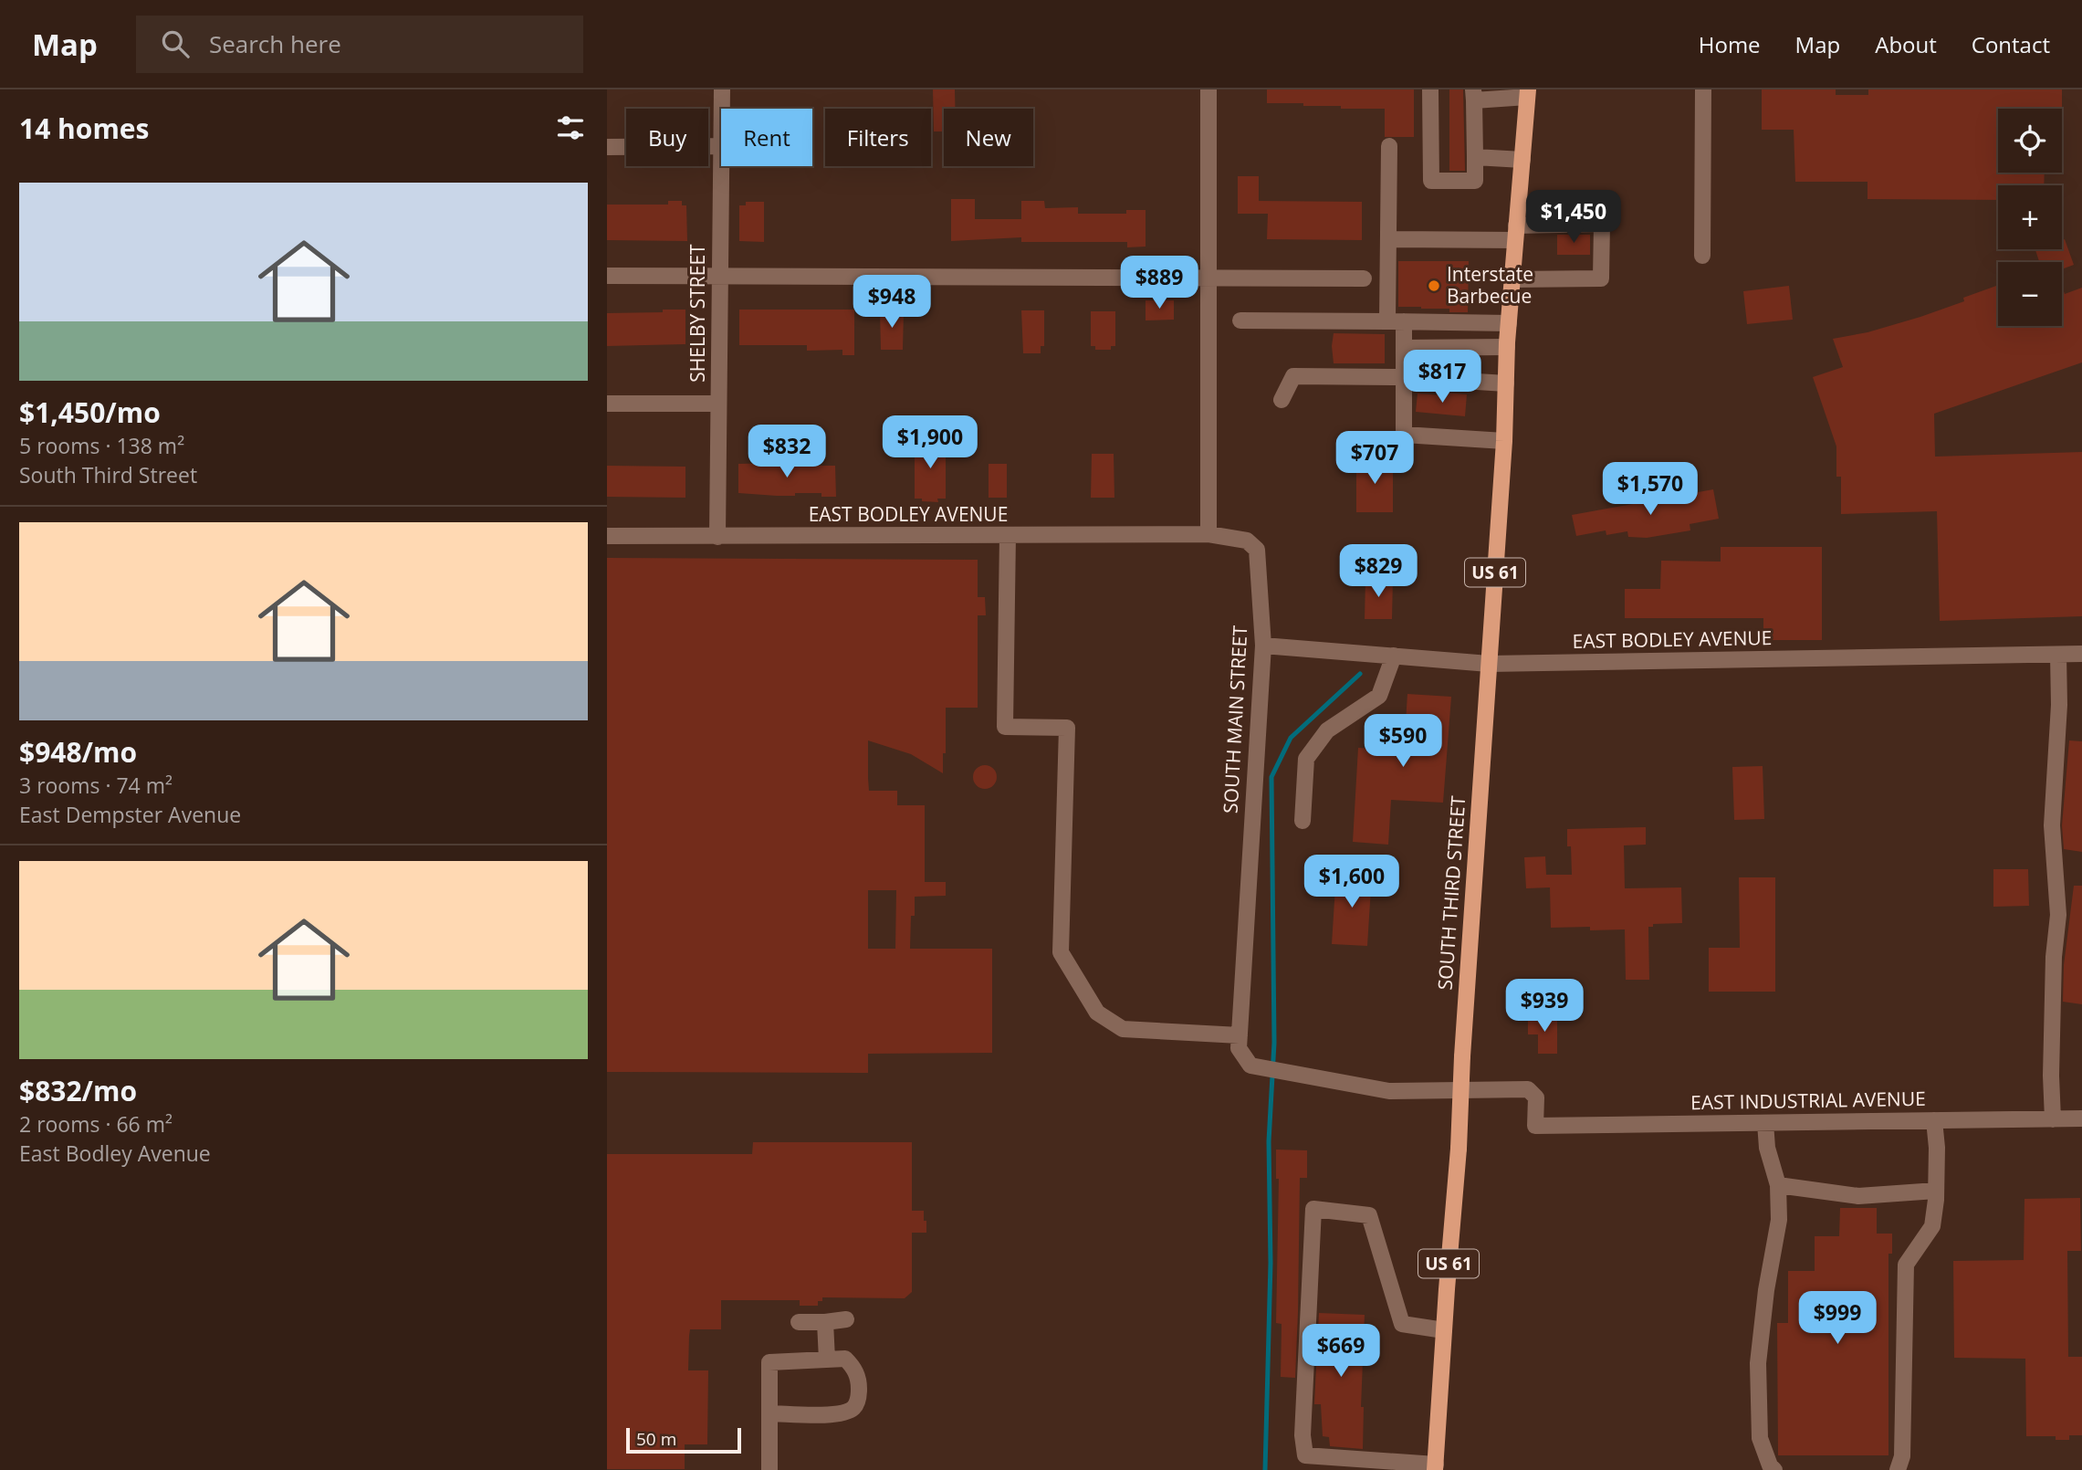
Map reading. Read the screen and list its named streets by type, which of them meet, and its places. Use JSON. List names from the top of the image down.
{
  "streets": {
    "main road": ["US 61", "SOUTH THIRD STREET"],
    "street": [
      "SHELBY STREET",
      "EAST BODLEY AVENUE",
      "SOUTH MAIN STREET",
      "EAST INDUSTRIAL AVENUE"
    ]
  },
  "crossings": [
    ["SHELBY STREET", "EAST BODLEY AVENUE"],
    ["EAST BODLEY AVENUE", "SOUTH MAIN STREET"],
    ["EAST BODLEY AVENUE", "SOUTH THIRD STREET"],
    ["SOUTH MAIN STREET", "EAST INDUSTRIAL AVENUE"]
  ],
  "places": ["Interstate Barbecue"],
  "scale_bar": "50 m",
  "page": {
    "header": "Map",
    "search": "Search here",
    "nav": [
      "Home",
      "Map",
      "About",
      "Contact"
    ],
    "heading": "14 homes",
    "map_buttons": ["+", "−"],
    "chip": [
      "Buy",
      "Rent",
      "Filters",
      "New"
    ],
    "list": [
      {
        "name": "$1,450/mo",
        "note": "5 rooms · 138 m² · South Third Street"
      },
      {
        "name": "$948/mo",
        "note": "3 rooms · 74 m² · East Dempster Avenue"
      },
      {
        "name": "$832/mo",
        "note": "2 rooms · 66 m² · East Bodley Avenue"
      }
    ],
    "price": [
      "$1,450",
      "$889",
      "$948",
      "$817",
      "$1,900",
      "$832",
      "$707",
      "$1,570",
      "$829",
      "$590",
      "$1,600",
      "$939",
      "$999",
      "$669"
    ],
    "scale": "50 m"
  }
}
